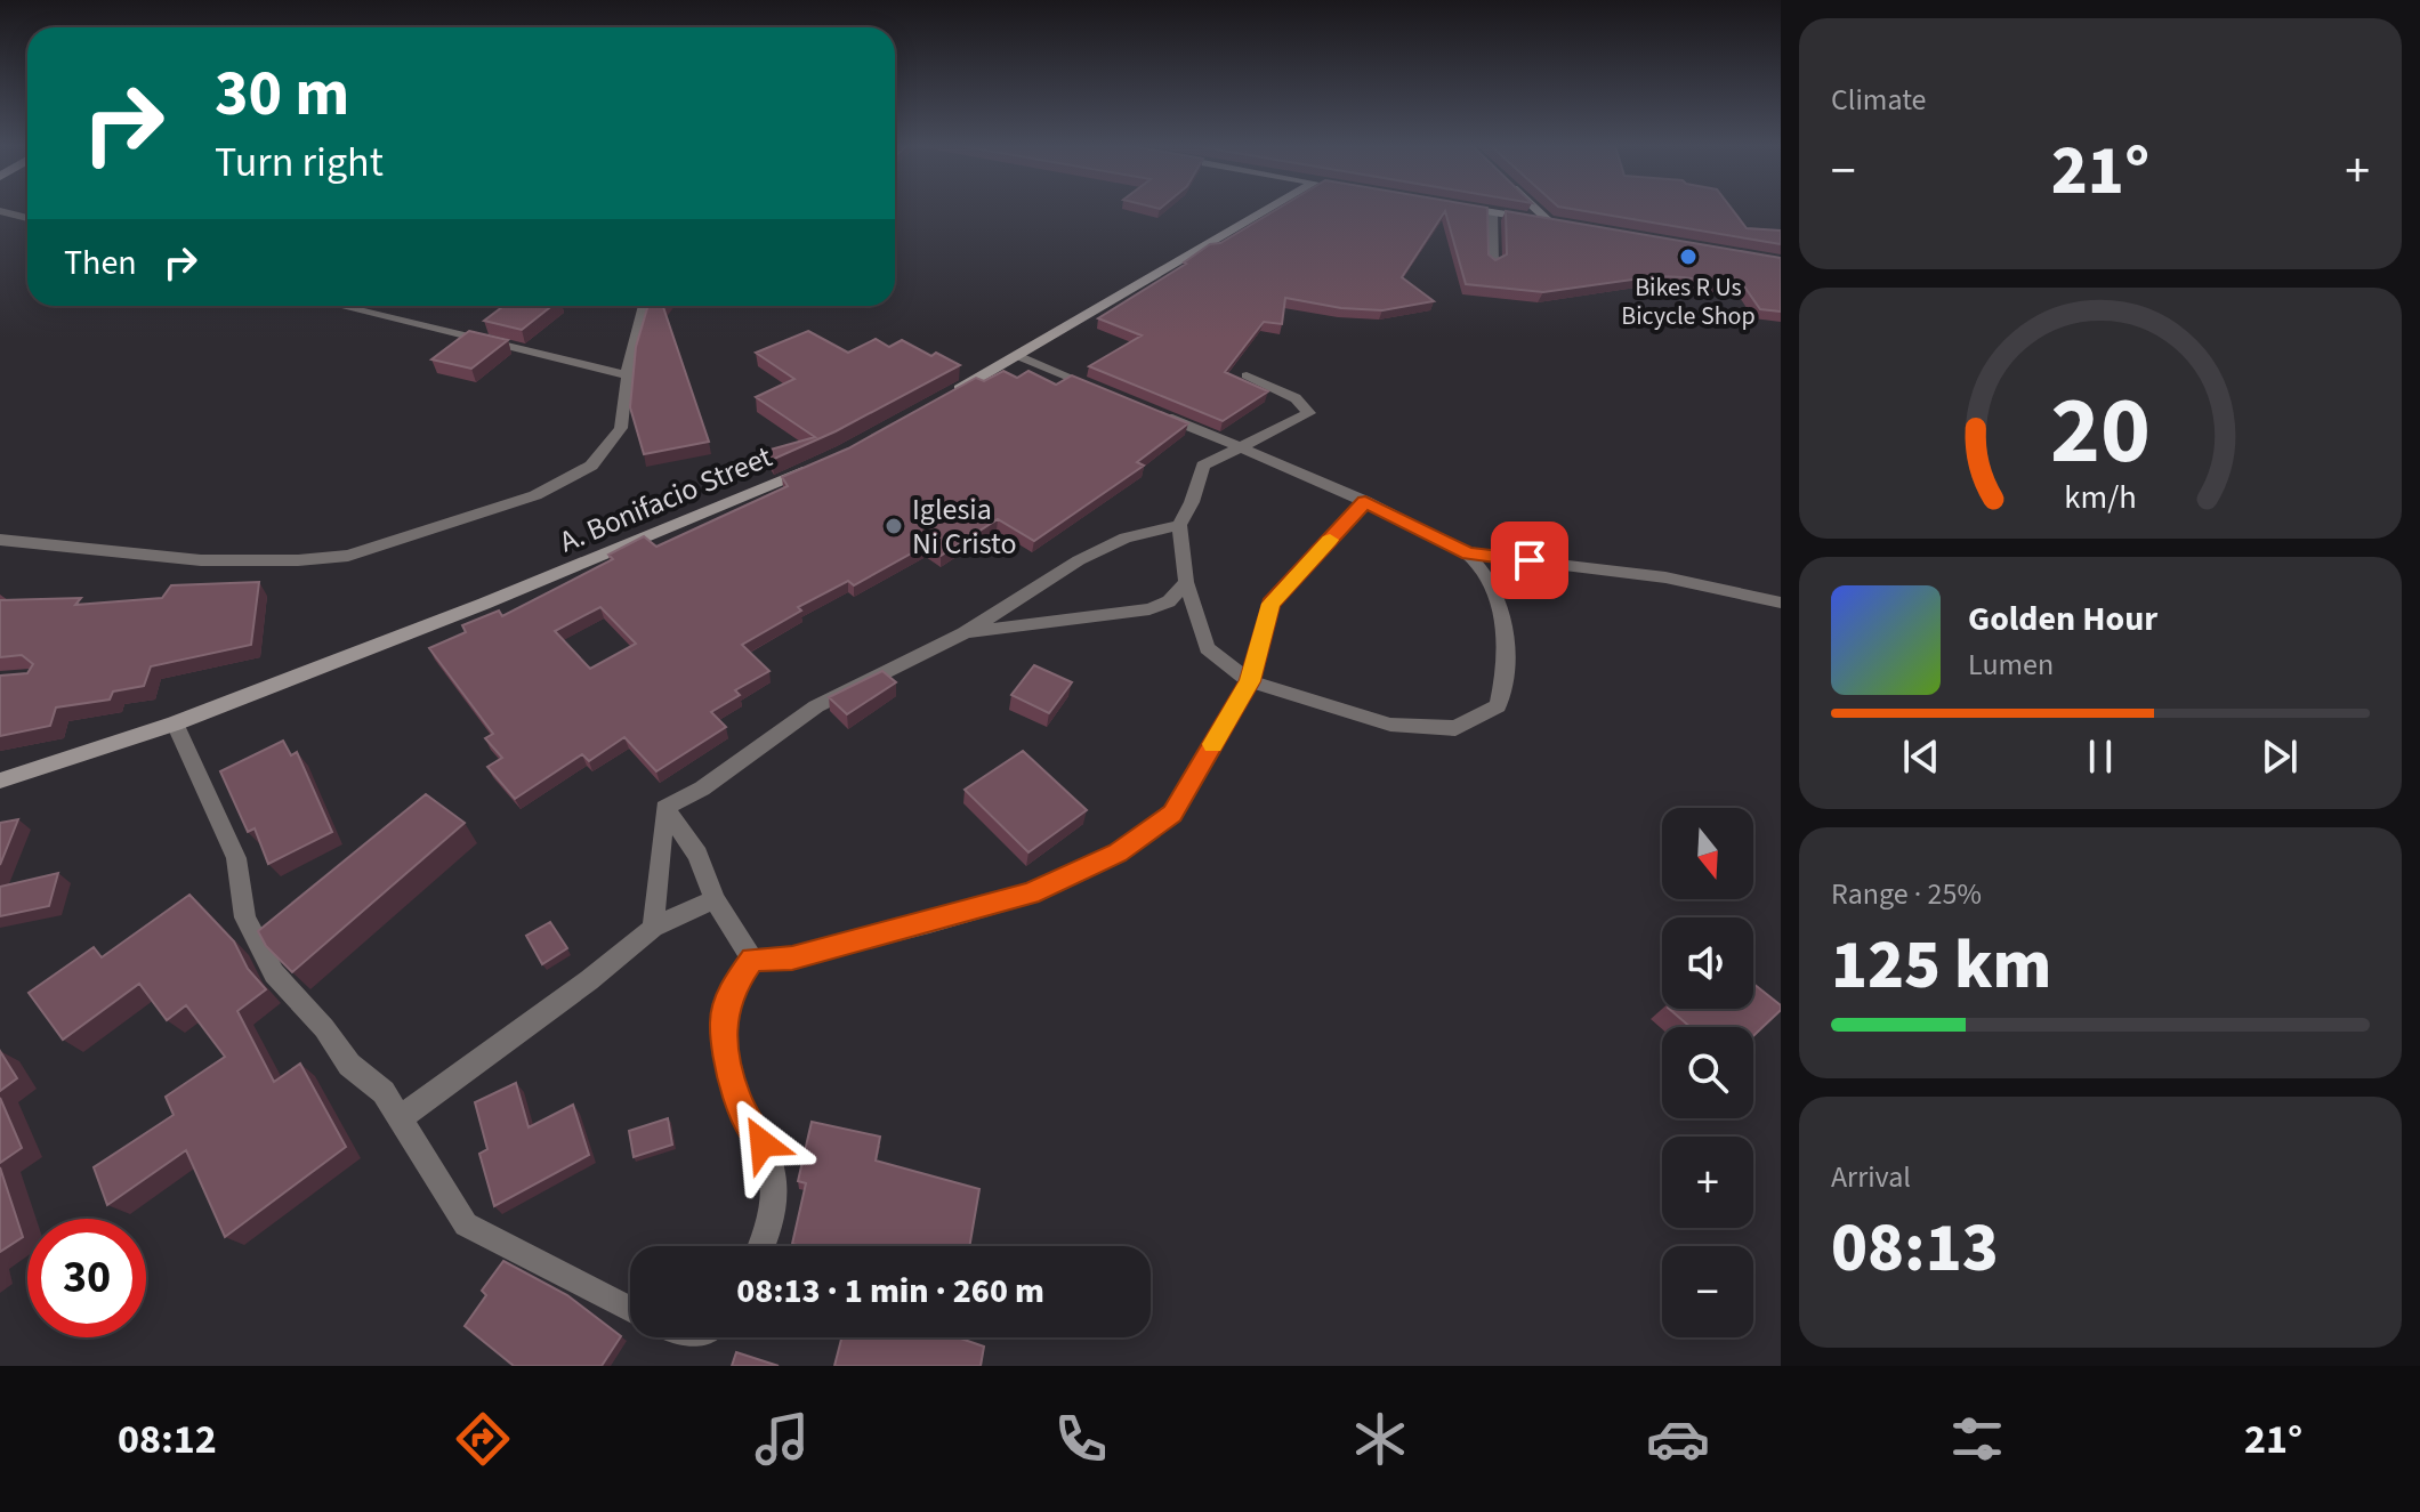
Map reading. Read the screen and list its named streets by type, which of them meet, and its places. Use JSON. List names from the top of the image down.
{
  "streets": {
    "street": ["A. Bonifacio Street"]
  },
  "places": ["Bikes R Us Bicycle Shop", "Iglesia Ni Cristo"],
  "north": "bottom",
  "page": {
    "tile": [
      "Climate",
      ["Range · 25%", "125 km"],
      ["Arrival", "08:13"]
    ],
    "turn": ["30 m", "Turn right"],
    "heat": ["−", "21°", "+"],
    "then": "Then",
    "song": ["Golden Hour", "Lumen"],
    "map_buttons": ["+", "−"],
    "limit": "30",
    "trip": "08:13 · 1 min · 260 m",
    "tabs": ["08:12", "21°"],
    "gauge": ["20", "km/h"]
  }
}
